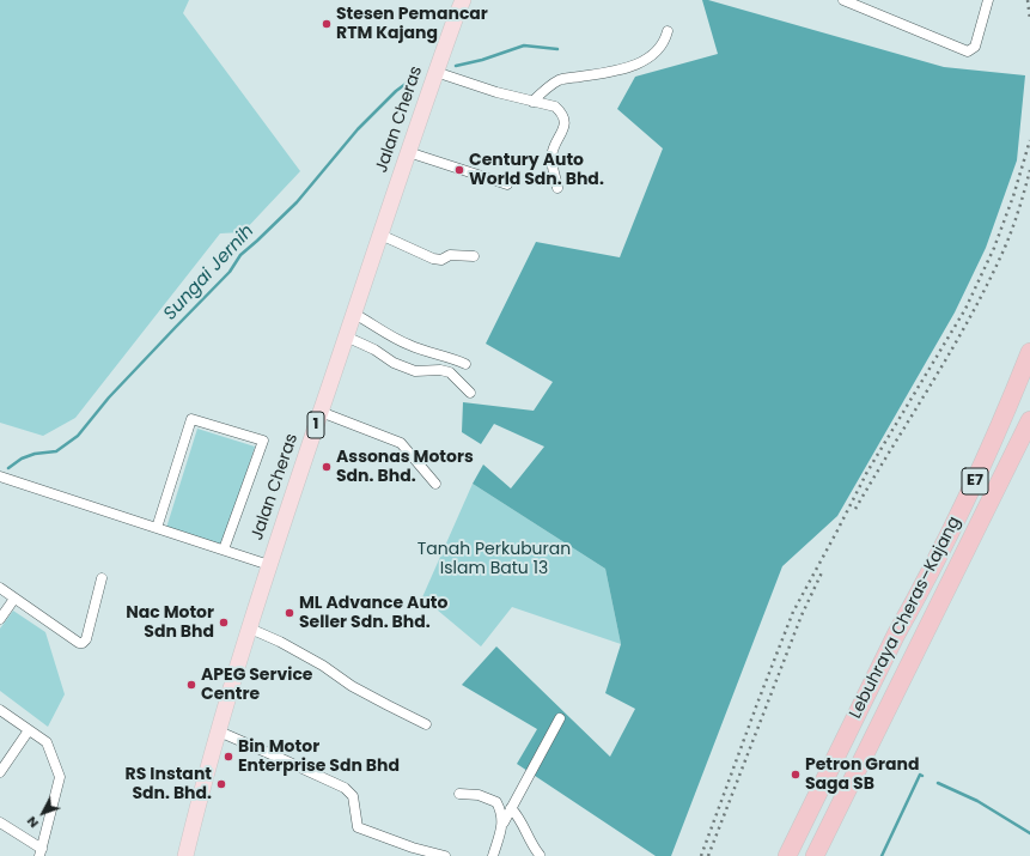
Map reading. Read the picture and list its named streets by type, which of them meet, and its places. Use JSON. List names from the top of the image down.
{
  "streets": {
    "highway": ["E7", "Lebuhraya Cheras–Kajang"],
    "main road": ["Jalan Cheras", "1"]
  },
  "water": ["Sungai Jernih"],
  "parks": ["Tanah Perkuburan Islam Batu 13"],
  "places": [
    "Stesen Pemancar RTM Kajang",
    "Century Auto World Sdn. Bhd.",
    "Assonas Motors Sdn. Bhd.",
    "ML Advance Auto Seller Sdn. Bhd.",
    "Nac Motor Sdn Bhd",
    "APEG Service Centre",
    "Bin Motor Enterprise Sdn Bhd",
    "Petron Grand Saga SB",
    "RS Instant Sdn. Bhd."
  ],
  "north": "bottom left"
}
